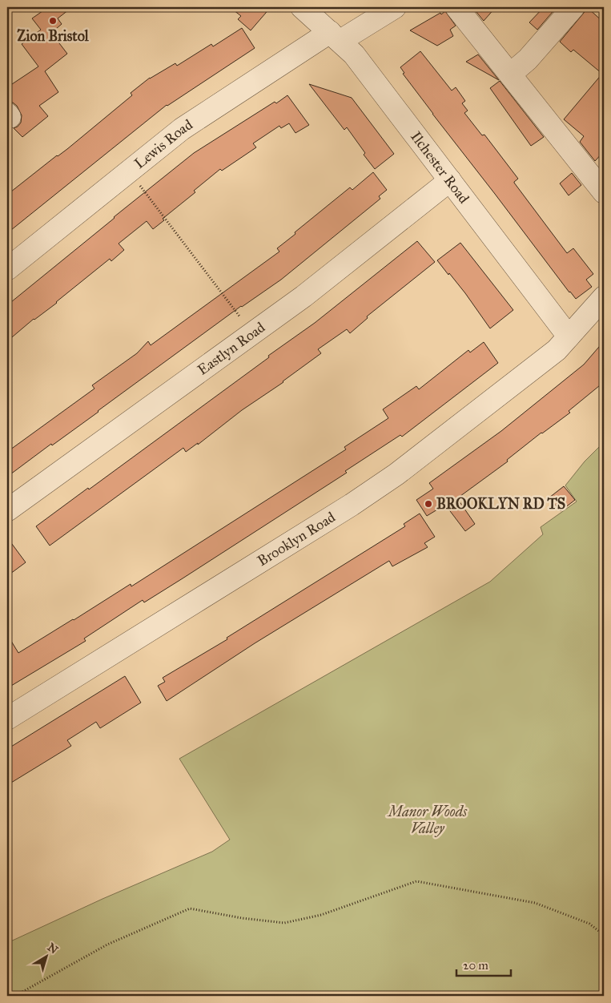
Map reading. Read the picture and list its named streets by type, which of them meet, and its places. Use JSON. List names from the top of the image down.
{
  "streets": {
    "street": [
      "Lewis Road",
      "Ilchester Road",
      "Eastlyn Road",
      "Brooklyn Road"
    ]
  },
  "crossings": [
    ["Lewis Road", "Ilchester Road"],
    ["Ilchester Road", "Eastlyn Road"],
    ["Ilchester Road", "Brooklyn Road"]
  ],
  "parks": ["Manor Woods Valley"],
  "places": ["Zion Bristol", "BROOKLYN RD TS"],
  "scale_bar": "20 m",
  "north": "top right"
}
